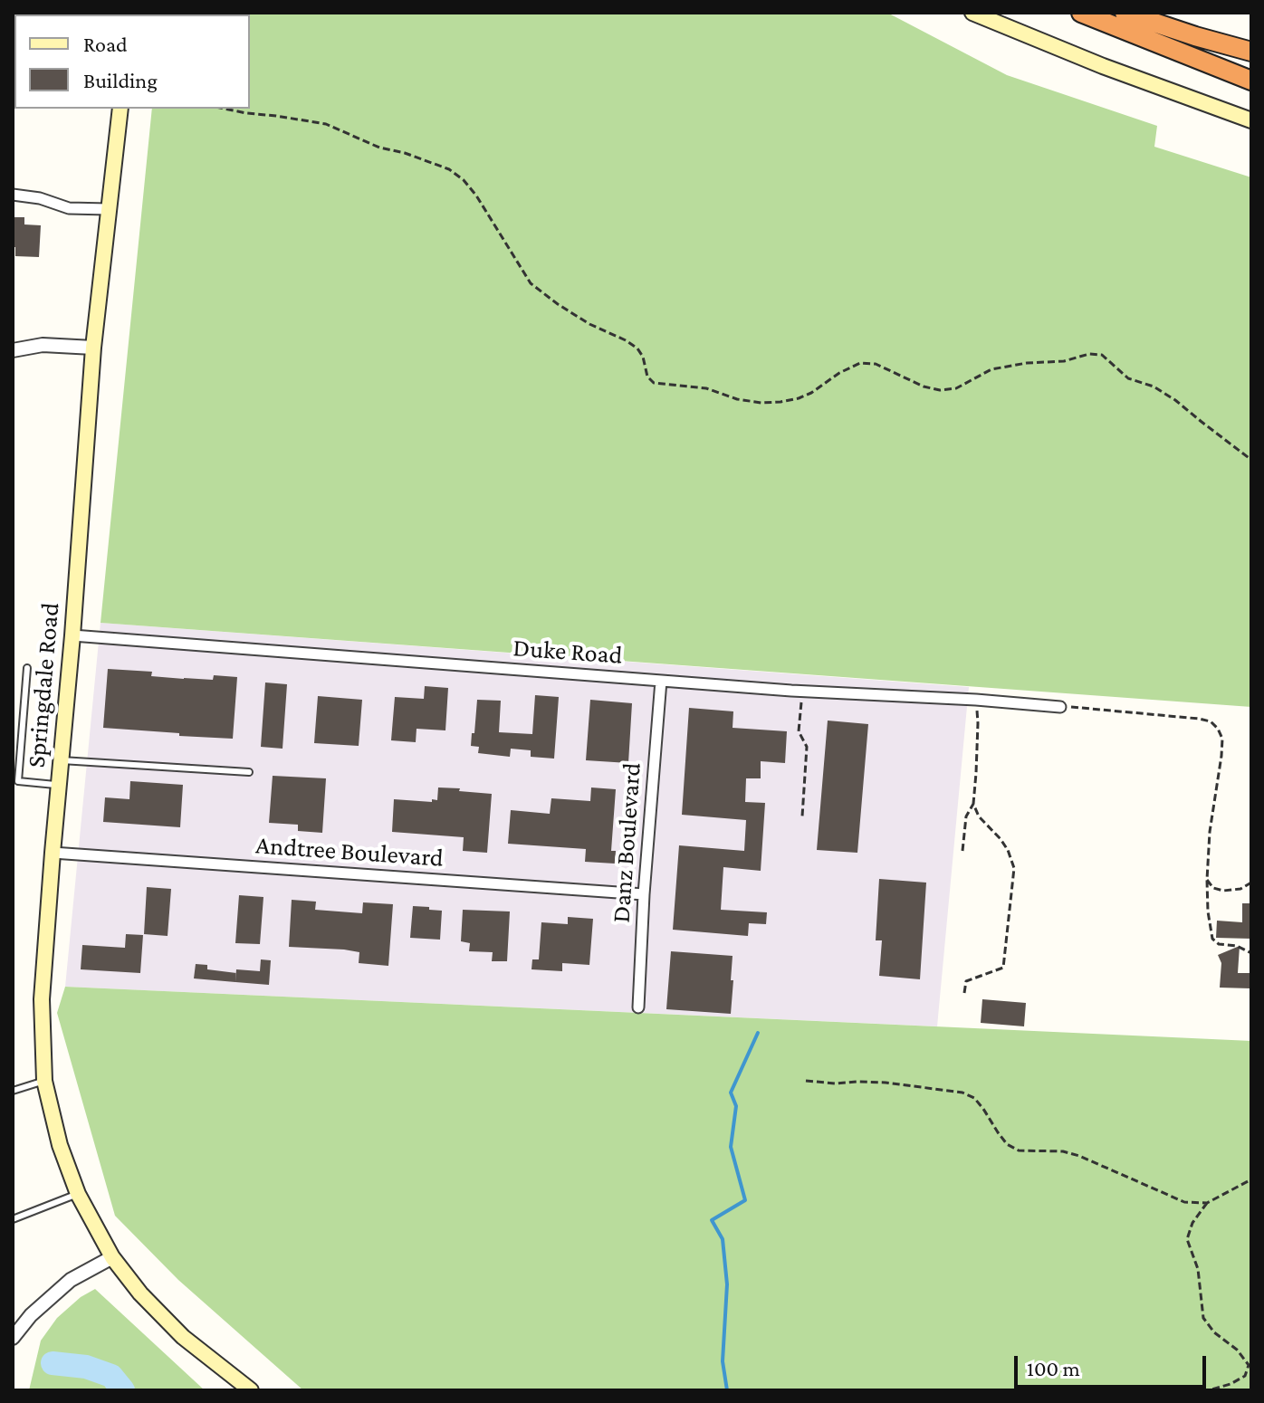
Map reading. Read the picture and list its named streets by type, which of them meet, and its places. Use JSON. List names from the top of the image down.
{
  "streets": {
    "main road": ["Springdale Road"],
    "street": ["Duke Road", "Danz Boulevard", "Andtree Boulevard"]
  },
  "crossings": [
    ["Duke Road", "Springdale Road"],
    ["Duke Road", "Danz Boulevard"],
    ["Springdale Road", "Andtree Boulevard"],
    ["Danz Boulevard", "Andtree Boulevard"]
  ],
  "legend": ["Road", "Building"],
  "scale_bar": "100 m"
}
